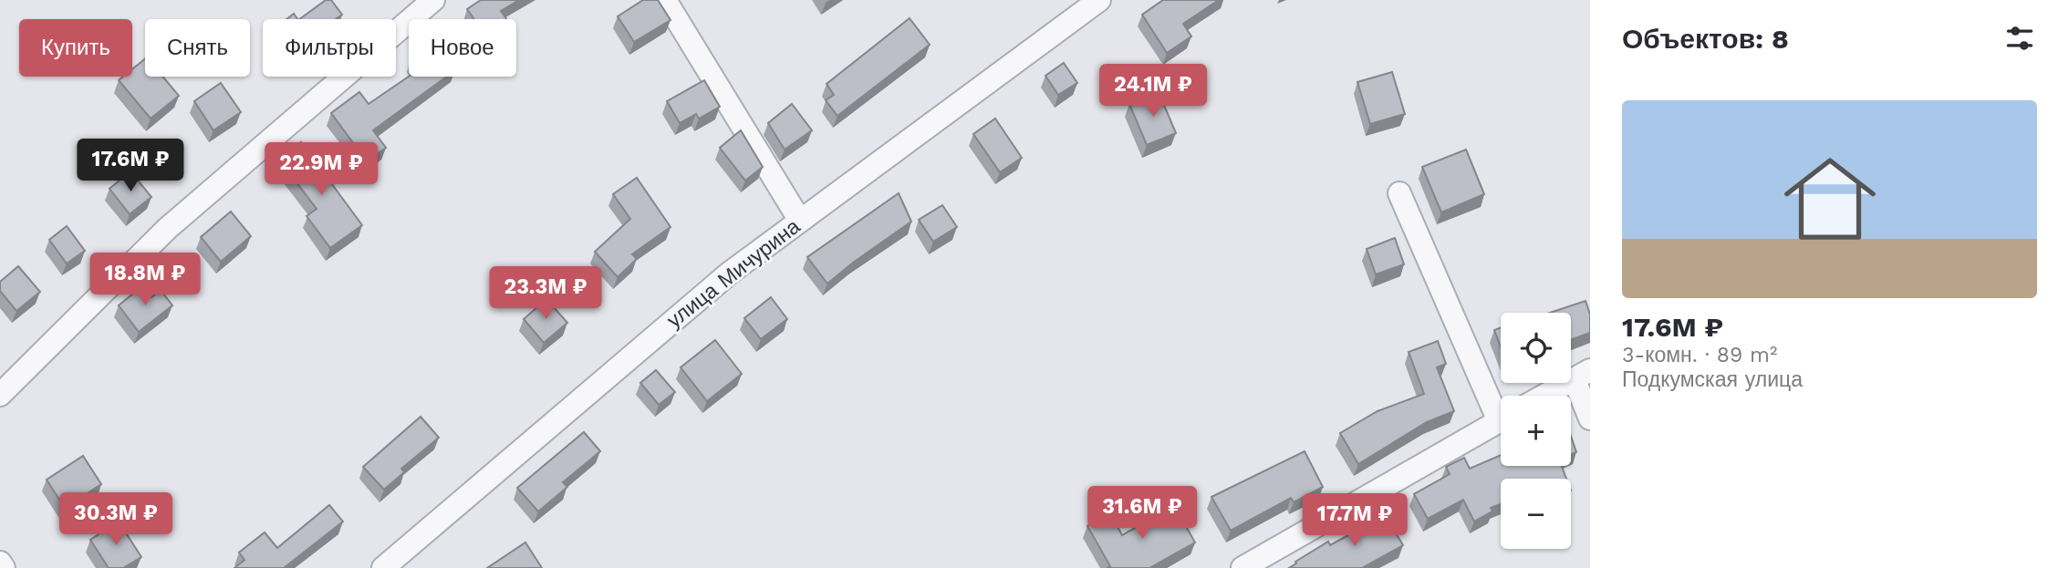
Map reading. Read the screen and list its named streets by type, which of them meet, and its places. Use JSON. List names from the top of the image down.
{
  "streets": {
    "street": ["улица Мичурина"]
  },
  "page": {
    "heading": "Объектов: 8",
    "chip": [
      "Купить",
      "Снять",
      "Фильтры",
      "Новое"
    ],
    "price": [
      "24.1M ₽",
      "17.6M ₽",
      "22.9M ₽",
      "18.8M ₽",
      "23.3M ₽",
      "31.6M ₽",
      "30.3M ₽",
      "17.7M ₽"
    ],
    "list": [
      {
        "name": "17.6M ₽",
        "note": "3-комн. · 89 m² · Подкумская улица"
      }
    ],
    "map_buttons": ["+", "−"]
  }
}
